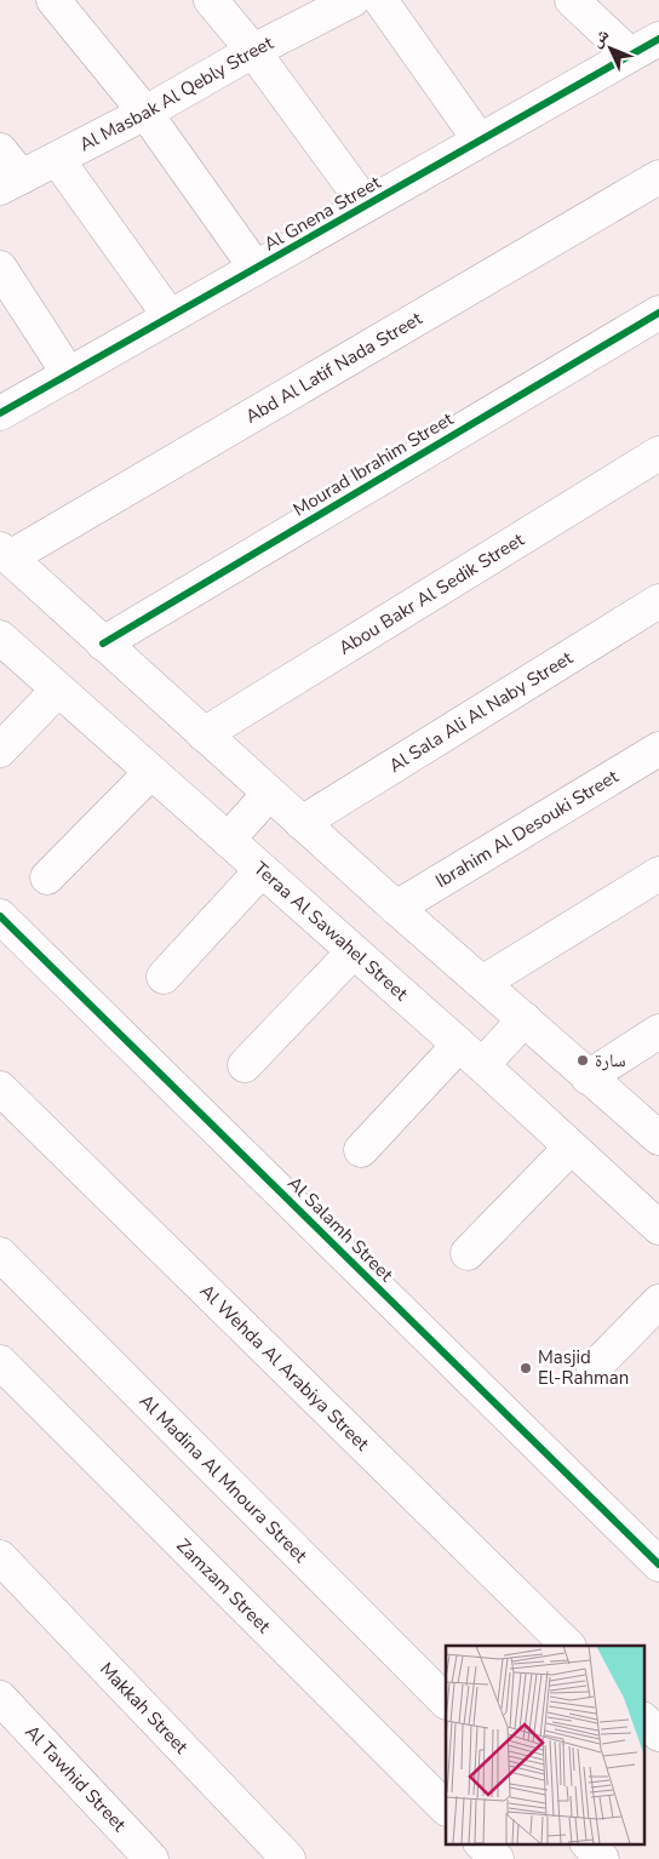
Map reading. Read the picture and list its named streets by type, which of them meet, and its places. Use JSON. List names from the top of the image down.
{
  "streets": {
    "street": [
      "Al Masbak Al Qebly Street",
      "Al Gnena Street",
      "Abd Al Latif Nada Street",
      "Mourad Ibrahim Street",
      "Abou Bakr Al Sedik Street",
      "Al Sala Ali Al Naby Street",
      "Ibrahim Al Desouki Street",
      "Teraa Al Sawahel Street",
      "Al Salamh Street",
      "Al Wehda Al Arabiya Street",
      "Al Madina Al Mnoura Street",
      "Zamzam Street",
      "Makkah Street",
      "Al Tawhid Street"
    ]
  },
  "places": ["سارة", "Masjid El-Rahman"],
  "north": "top left"
}
